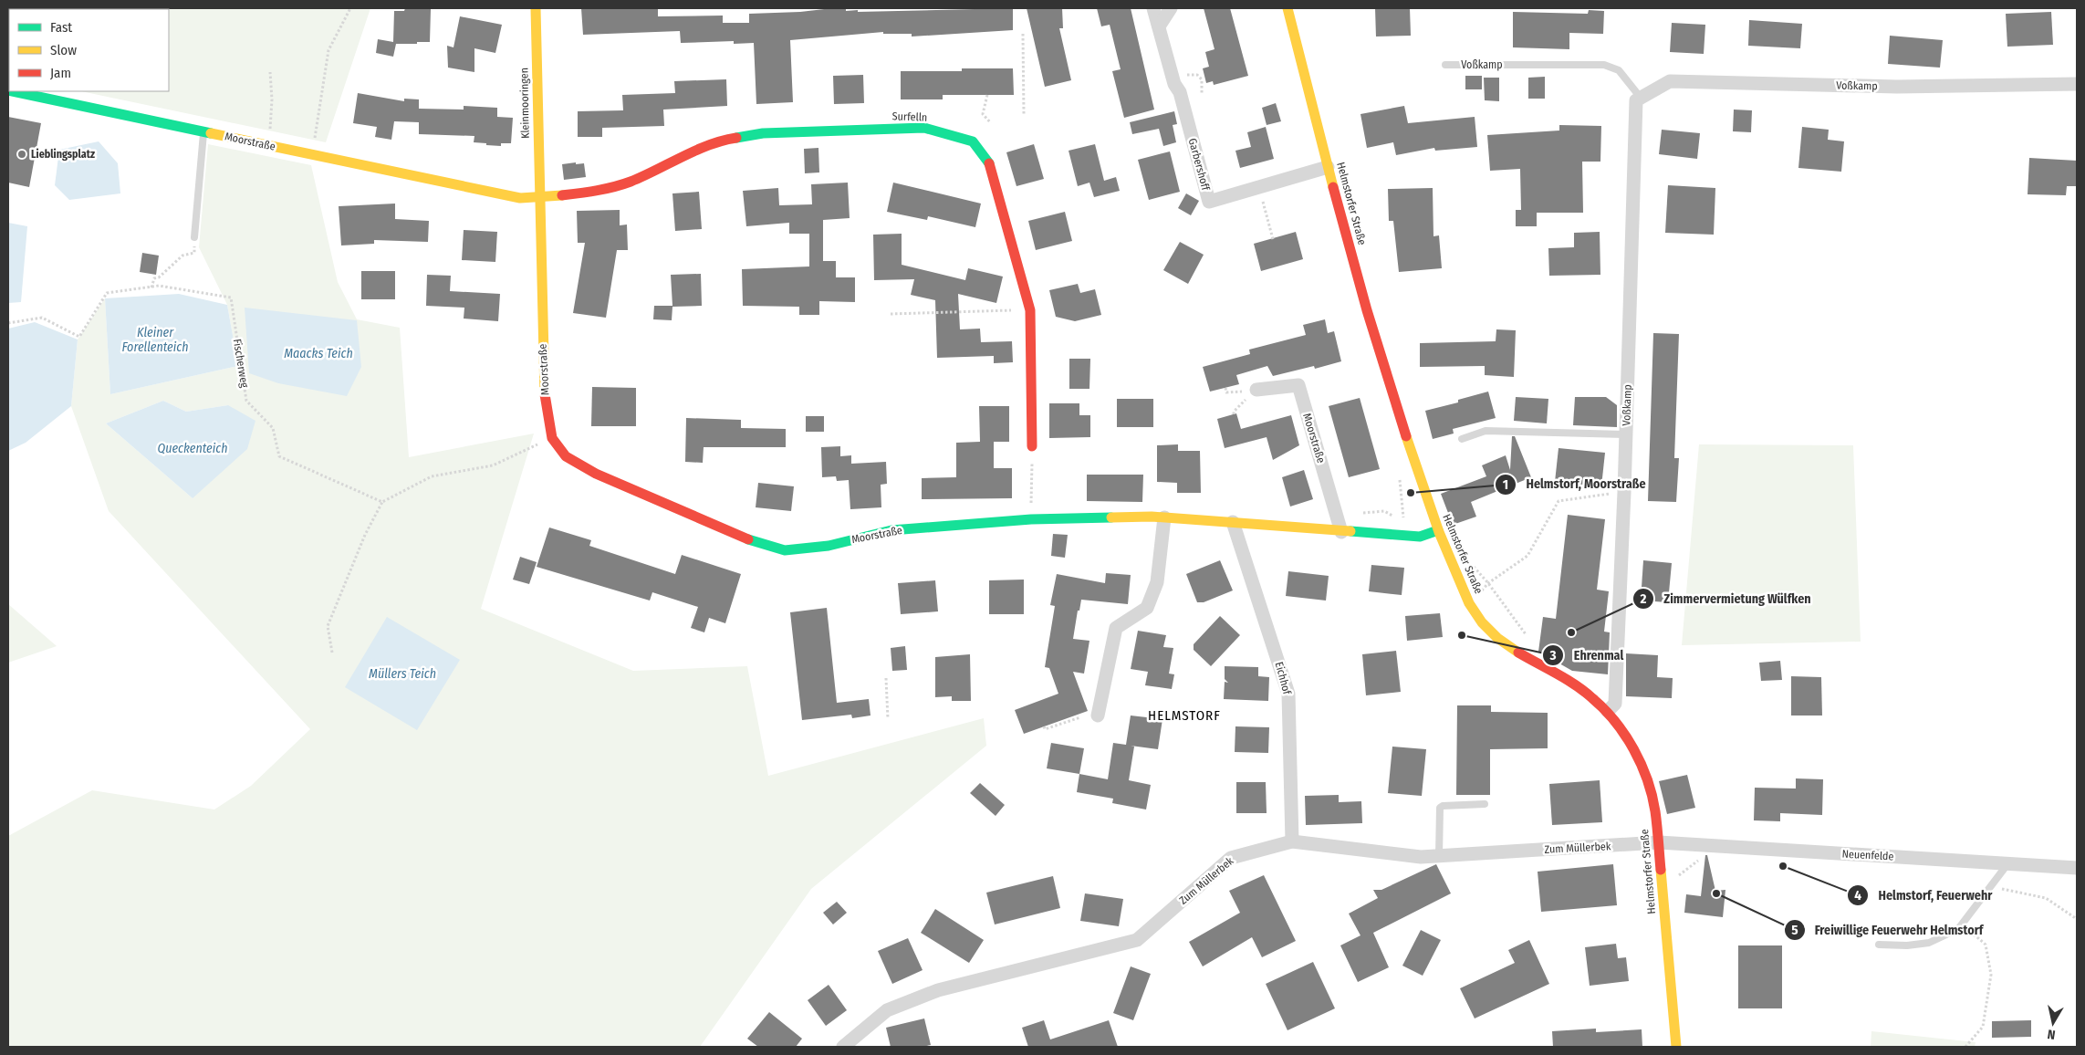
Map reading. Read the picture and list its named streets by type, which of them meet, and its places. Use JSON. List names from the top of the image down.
{
  "streets": {
    "street": [
      "Voßkamp",
      "Kleinmooringen",
      "Surfelln",
      "Moorstraße",
      "Garbershoff",
      "Helmstorfer Straße",
      "Eichhof",
      "Zum Müllerbek",
      "Neuenfelde"
    ],
    "path": ["Fischerweg"]
  },
  "crossings": [
    ["Voßkamp", "Helmstorfer Straße"],
    ["Kleinmooringen", "Surfelln"],
    ["Kleinmooringen", "Moorstraße"],
    ["Surfelln", "Moorstraße"],
    ["Moorstraße", "Helmstorfer Straße"],
    ["Moorstraße", "Eichhof"],
    ["Garbershoff", "Helmstorfer Straße"],
    ["Helmstorfer Straße", "Zum Müllerbek"],
    ["Helmstorfer Straße", "Neuenfelde"],
    ["Eichhof", "Zum Müllerbek"],
    ["Zum Müllerbek", "Neuenfelde"]
  ],
  "districts": ["HELMSTORF"],
  "water": [
    "Kleiner Forellenteich",
    "Maacks Teich",
    "Queckenteich",
    "Müllers Teich"
  ],
  "places": [
    "Lieblingsplatz",
    "Helmstorf, Moorstraße",
    "Zimmervermietung Wülfken",
    "Ehrenmal",
    "Helmstorf, Feuerwehr",
    "Freiwillige Feuerwehr Helmstorf"
  ],
  "legend": ["Fast", "Slow", "Jam"],
  "north": "bottom"
}
